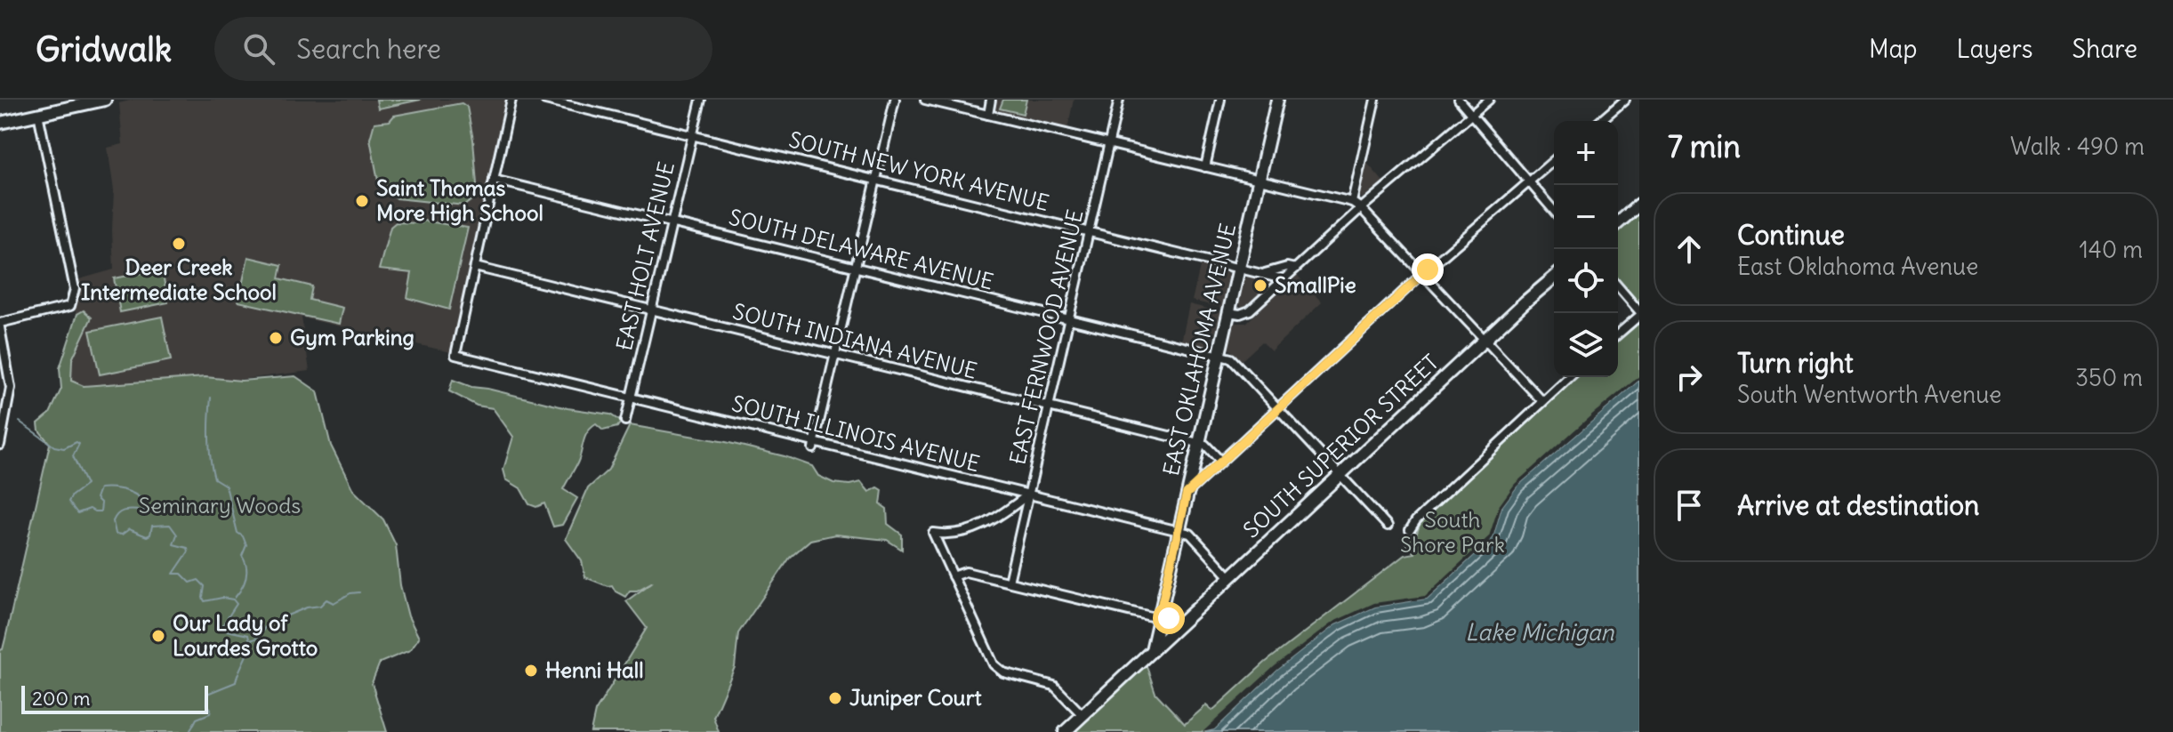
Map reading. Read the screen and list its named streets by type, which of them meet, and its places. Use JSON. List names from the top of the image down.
{
  "streets": {
    "street": [
      "SOUTH NEW YORK AVENUE",
      "SOUTH DELAWARE AVENUE",
      "EAST HOLT AVENUE",
      "EAST FERNWOOD AVENUE",
      "SOUTH INDIANA AVENUE",
      "EAST OKLAHOMA AVENUE",
      "SOUTH ILLINOIS AVENUE",
      "SOUTH SUPERIOR STREET"
    ]
  },
  "crossings": [
    ["SOUTH NEW YORK AVENUE", "EAST HOLT AVENUE"],
    ["SOUTH NEW YORK AVENUE", "EAST FERNWOOD AVENUE"],
    ["SOUTH NEW YORK AVENUE", "EAST OKLAHOMA AVENUE"],
    ["SOUTH DELAWARE AVENUE", "EAST HOLT AVENUE"],
    ["SOUTH DELAWARE AVENUE", "EAST FERNWOOD AVENUE"],
    ["SOUTH DELAWARE AVENUE", "EAST OKLAHOMA AVENUE"],
    ["EAST HOLT AVENUE", "SOUTH INDIANA AVENUE"],
    ["EAST HOLT AVENUE", "SOUTH ILLINOIS AVENUE"],
    ["EAST FERNWOOD AVENUE", "SOUTH INDIANA AVENUE"],
    ["EAST FERNWOOD AVENUE", "SOUTH ILLINOIS AVENUE"],
    ["SOUTH INDIANA AVENUE", "EAST OKLAHOMA AVENUE"],
    ["SOUTH INDIANA AVENUE", "SOUTH ILLINOIS AVENUE"],
    ["EAST OKLAHOMA AVENUE", "SOUTH ILLINOIS AVENUE"],
    ["EAST OKLAHOMA AVENUE", "SOUTH SUPERIOR STREET"],
    ["SOUTH ILLINOIS AVENUE", "SOUTH SUPERIOR STREET"]
  ],
  "water": ["Lake Michigan"],
  "parks": ["Seminary Woods", "South Shore Park"],
  "places": [
    "Saint Thomas More High School",
    "Deer Creek Intermediate School",
    "SmallPie",
    "Gym Parking",
    "Our Lady of Lourdes Grotto",
    "Henni Hall",
    "Juniper Court"
  ],
  "scale_bar": "200 m",
  "page": {
    "header": "Gridwalk",
    "search": "Search here",
    "nav": ["Map", "Layers", "Share"],
    "heading": ["7 min", "Walk · 490 m"],
    "map_buttons": ["+", "−"],
    "list": [
      ["Continue", "East Oklahoma Avenue", "140 m"],
      ["Turn right", "South Wentworth Avenue", "350 m"],
      "Arrive at destination"
    ],
    "scale": "200 m"
  }
}
